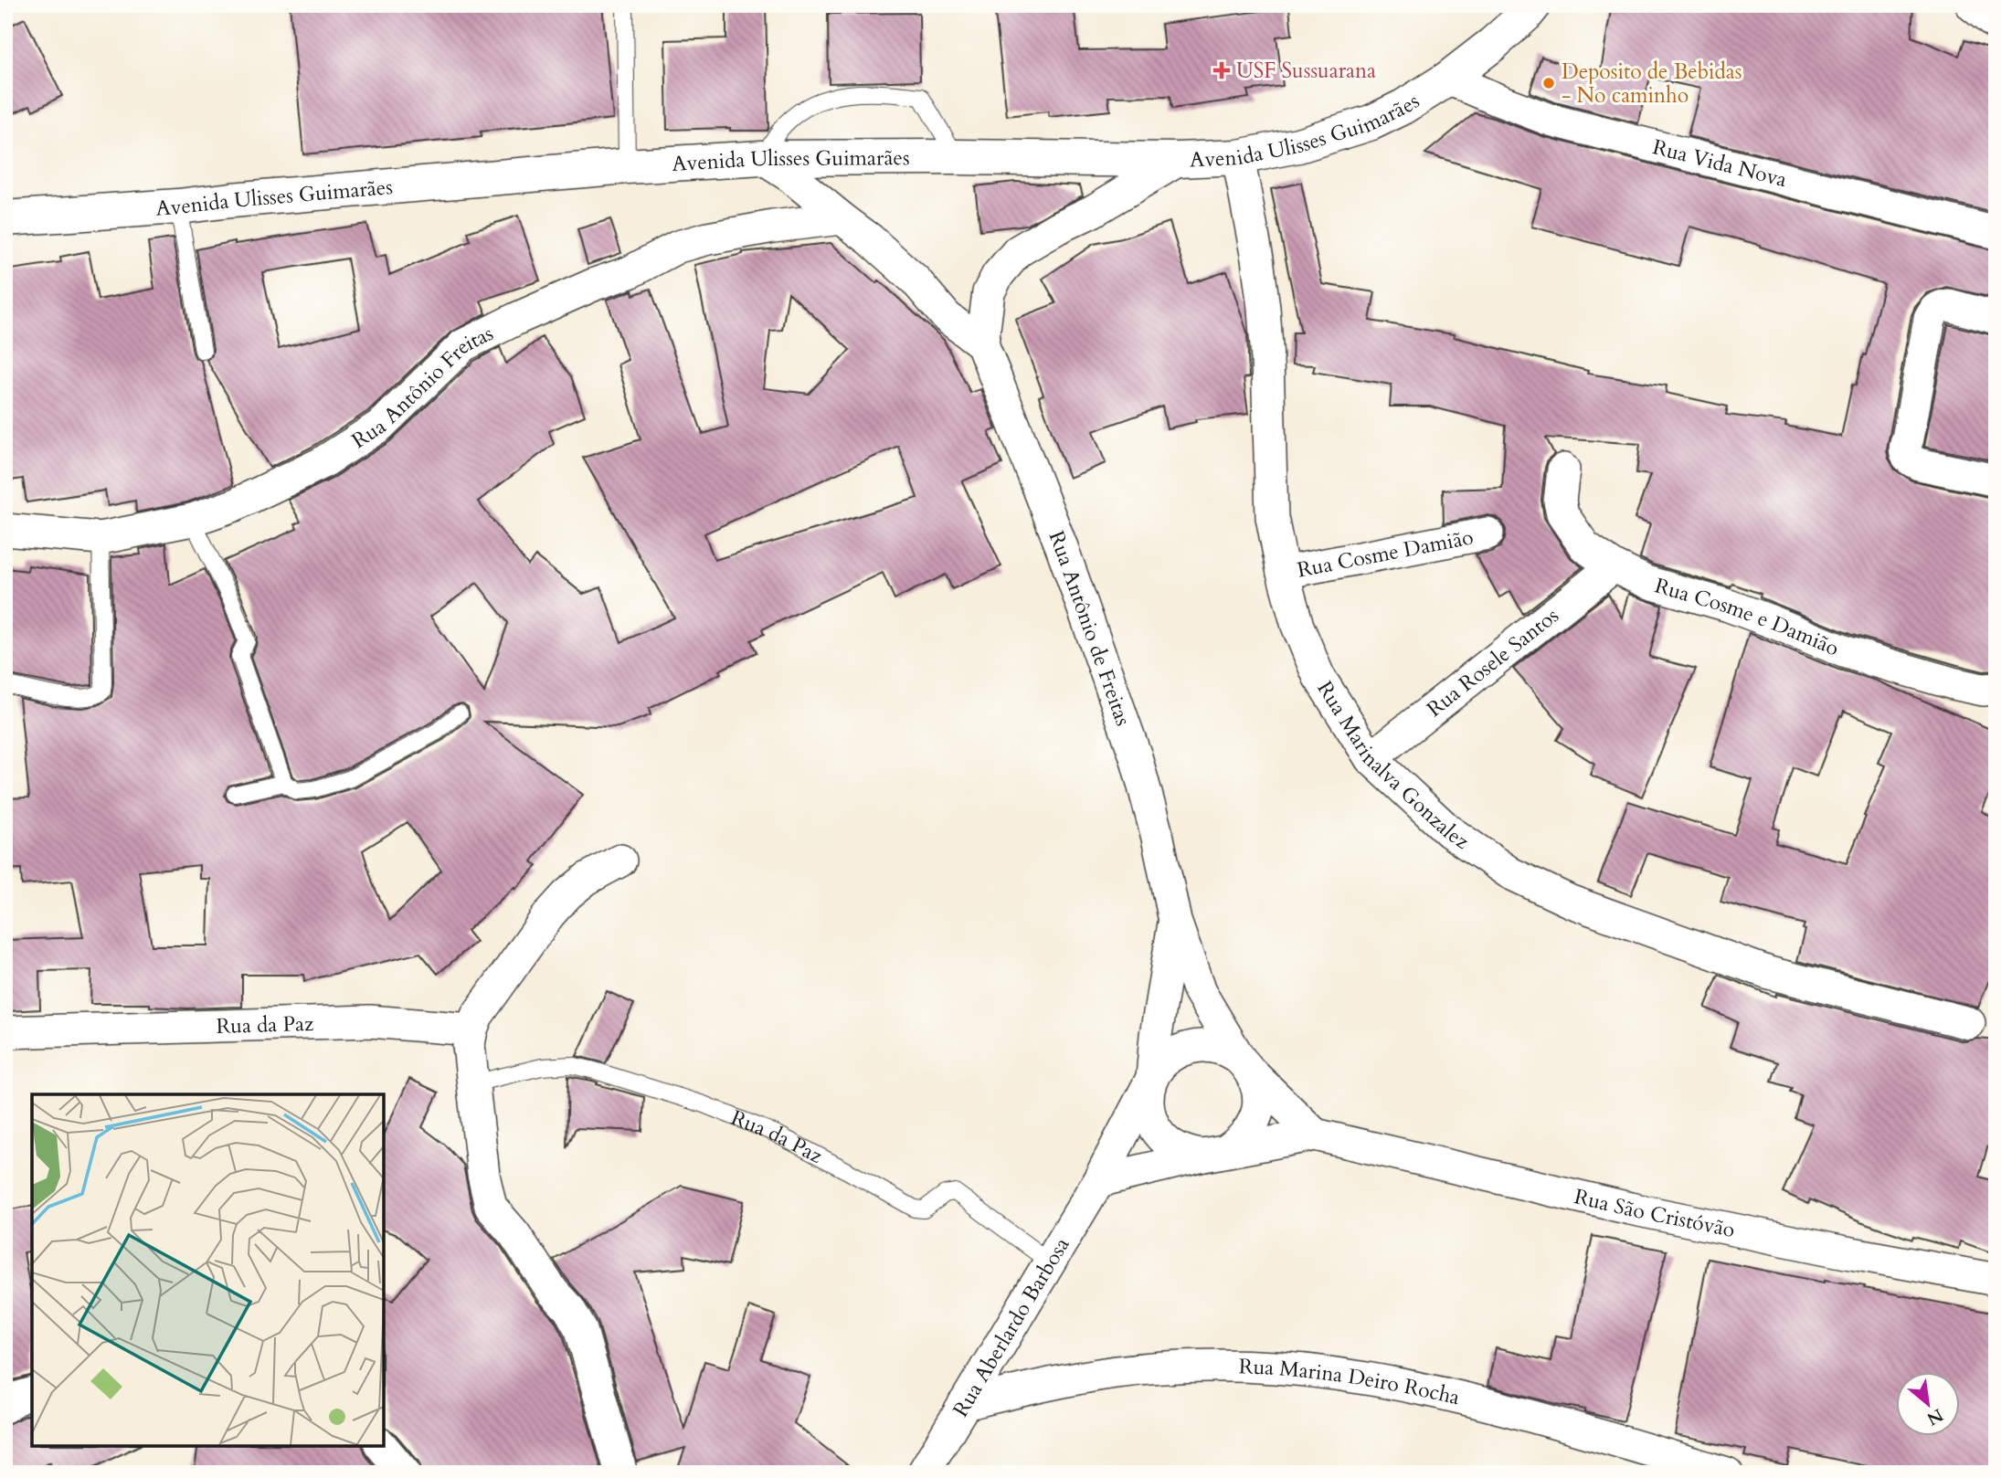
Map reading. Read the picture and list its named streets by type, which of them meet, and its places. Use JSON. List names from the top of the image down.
{
  "streets": {
    "main road": ["Avenida Ulisses Guimarães"],
    "street": [
      "Rua Vida Nova",
      "Rua Antônio Freitas",
      "Rua Cosme Damião",
      "Rua Cosme e Damião",
      "Rua Antônio de Freitas",
      "Rua Rosele Santos",
      "Rua Marinalva Gonzalez",
      "Rua da Paz",
      "Rua São Cristóvão",
      "Rua Aberlardo Barbosa",
      "Rua Marina Deiro Rocha"
    ]
  },
  "crossings": [
    ["Avenida Ulisses Guimarães", "Rua Vida Nova"],
    ["Avenida Ulisses Guimarães", "Rua Antônio de Freitas"],
    ["Avenida Ulisses Guimarães", "Rua Marinalva Gonzalez"],
    ["Rua Cosme Damião", "Rua Marinalva Gonzalez"],
    ["Rua Cosme e Damião", "Rua Rosele Santos"],
    ["Rua Antônio de Freitas", "Rua São Cristóvão"],
    ["Rua Antônio de Freitas", "Rua Aberlardo Barbosa"],
    ["Rua Rosele Santos", "Rua Marinalva Gonzalez"],
    ["Rua da Paz", "Rua Aberlardo Barbosa"],
    ["Rua São Cristóvão", "Rua Aberlardo Barbosa"],
    ["Rua Aberlardo Barbosa", "Rua Marina Deiro Rocha"]
  ],
  "places": {
    "health": ["USF Sussuarana"],
    "other": ["Deposito de Bebidas - No caminho"]
  },
  "north": "bottom right"
}
